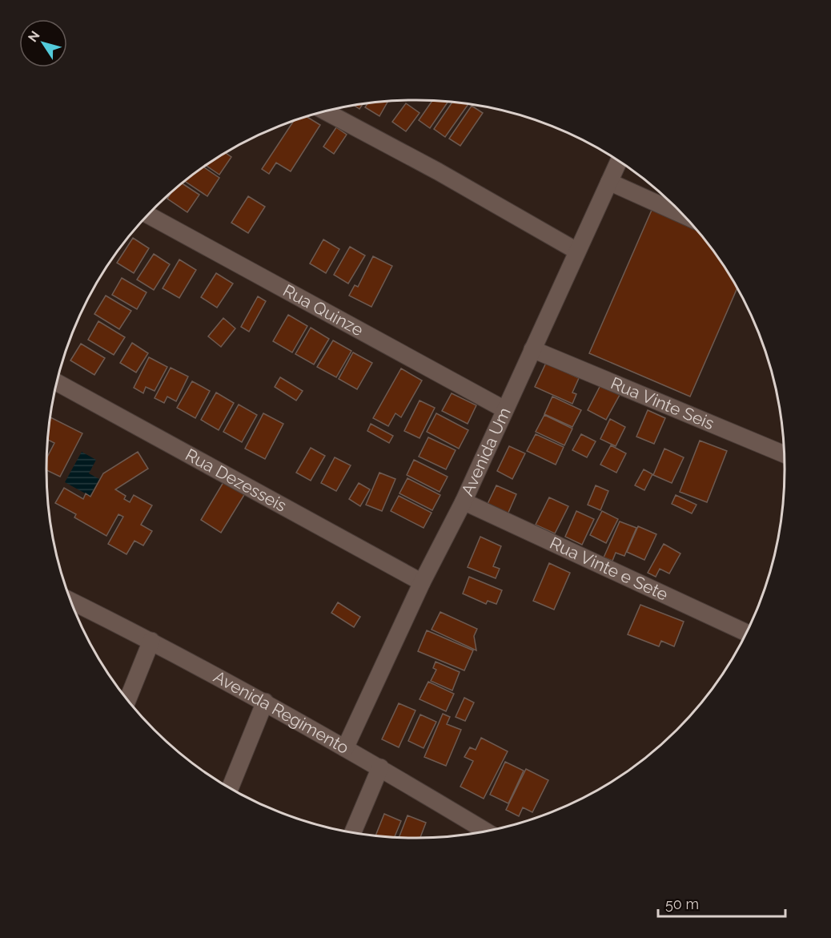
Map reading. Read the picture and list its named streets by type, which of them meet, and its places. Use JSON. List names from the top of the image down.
{
  "streets": {
    "street": [
      "Rua Quinze",
      "Rua Vinte Seis",
      "Avenida Um",
      "Rua Dezesseis",
      "Rua Vinte e Sete",
      "Avenida Regimento"
    ]
  },
  "crossings": [
    ["Rua Quinze", "Avenida Um"],
    ["Rua Vinte Seis", "Avenida Um"],
    ["Avenida Um", "Rua Dezesseis"],
    ["Avenida Um", "Rua Vinte e Sete"],
    ["Avenida Um", "Avenida Regimento"]
  ],
  "scale_bar": "50 m",
  "north": "top left"
}
